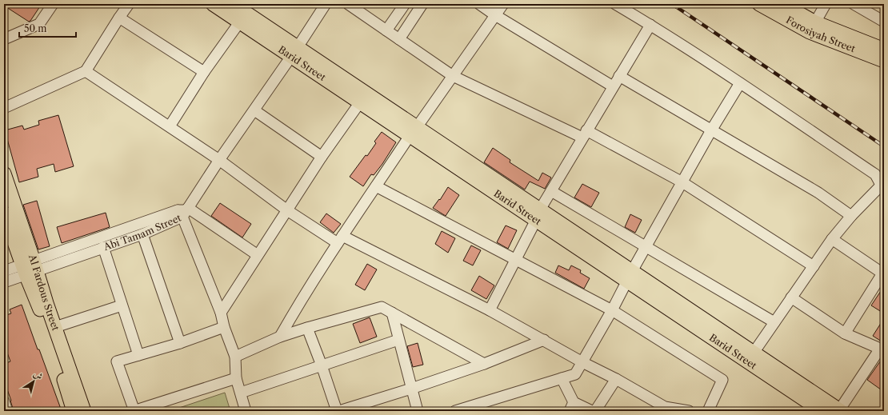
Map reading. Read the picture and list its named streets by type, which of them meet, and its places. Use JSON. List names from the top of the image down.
{
  "streets": {
    "main road": ["Forosiyah Street", "Barid Street", "Al Fardous Street"],
    "street": ["Abi Tamam Street"]
  },
  "crossings": [
    ["Abi Tamam Street", "Al Fardous Street"]
  ],
  "scale_bar": "50 m",
  "north": "top right"
}
